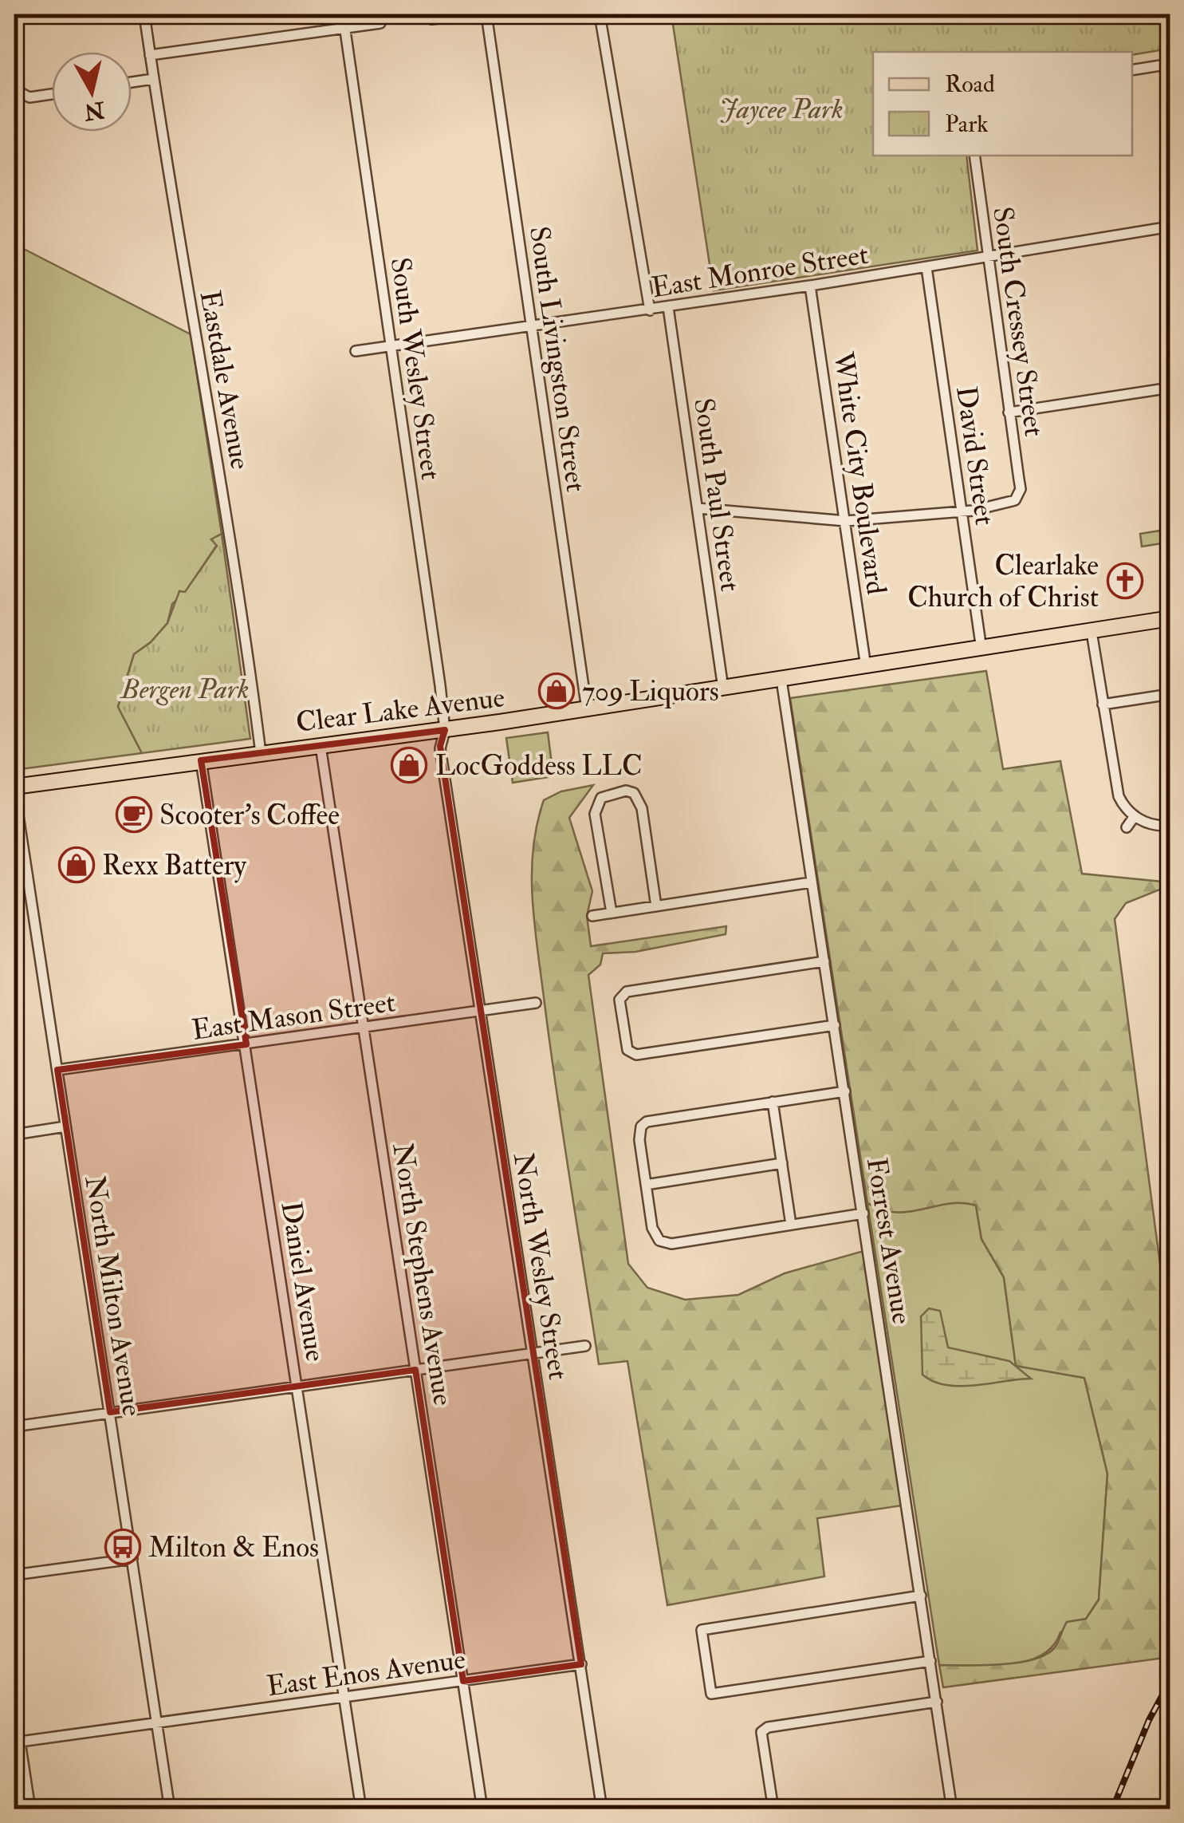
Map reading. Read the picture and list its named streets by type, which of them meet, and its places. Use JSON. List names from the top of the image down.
{
  "streets": {
    "main road": ["Clear Lake Avenue"],
    "street": [
      "East Monroe Street",
      "South Cressey Street",
      "South Livingston Street",
      "South Wesley Street",
      "Eastdale Avenue",
      "David Street",
      "White City Boulevard",
      "South Paul Street",
      "East Mason Street",
      "Forrest Avenue",
      "North Wesley Street",
      "North Stephens Avenue",
      "Daniel Avenue",
      "North Milton Avenue",
      "East Enos Avenue"
    ]
  },
  "crossings": [
    ["East Monroe Street", "South Cressey Street"],
    ["East Monroe Street", "South Livingston Street"],
    ["East Monroe Street", "South Wesley Street"],
    ["East Monroe Street", "David Street"],
    ["East Monroe Street", "White City Boulevard"],
    ["East Monroe Street", "South Paul Street"],
    ["South Cressey Street", "David Street"],
    ["South Livingston Street", "Clear Lake Avenue"],
    ["South Wesley Street", "Clear Lake Avenue"],
    ["South Wesley Street", "North Wesley Street"],
    ["Eastdale Avenue", "Clear Lake Avenue"],
    ["David Street", "Clear Lake Avenue"],
    ["White City Boulevard", "Clear Lake Avenue"],
    ["South Paul Street", "Clear Lake Avenue"],
    ["Clear Lake Avenue", "Forrest Avenue"],
    ["Clear Lake Avenue", "North Wesley Street"],
    ["Clear Lake Avenue", "North Stephens Avenue"],
    ["Clear Lake Avenue", "Daniel Avenue"],
    ["Clear Lake Avenue", "North Milton Avenue"],
    ["East Mason Street", "North Wesley Street"],
    ["East Mason Street", "North Stephens Avenue"],
    ["East Mason Street", "Daniel Avenue"],
    ["East Mason Street", "North Milton Avenue"],
    ["North Wesley Street", "East Enos Avenue"],
    ["North Stephens Avenue", "East Enos Avenue"],
    ["Daniel Avenue", "East Enos Avenue"],
    ["North Milton Avenue", "East Enos Avenue"]
  ],
  "parks": ["Jaycee Park", "Bergen Park"],
  "places": {
    "church": ["Clearlake Church of Christ"],
    "shop": ["709 Liquors", "LocGoddess LLC", "Rexx Battery"],
    "cafe": ["Scooter's Coffee"],
    "bus stop": ["Milton & Enos"]
  },
  "legend": ["Road", "Park"],
  "north": "bottom"
}
